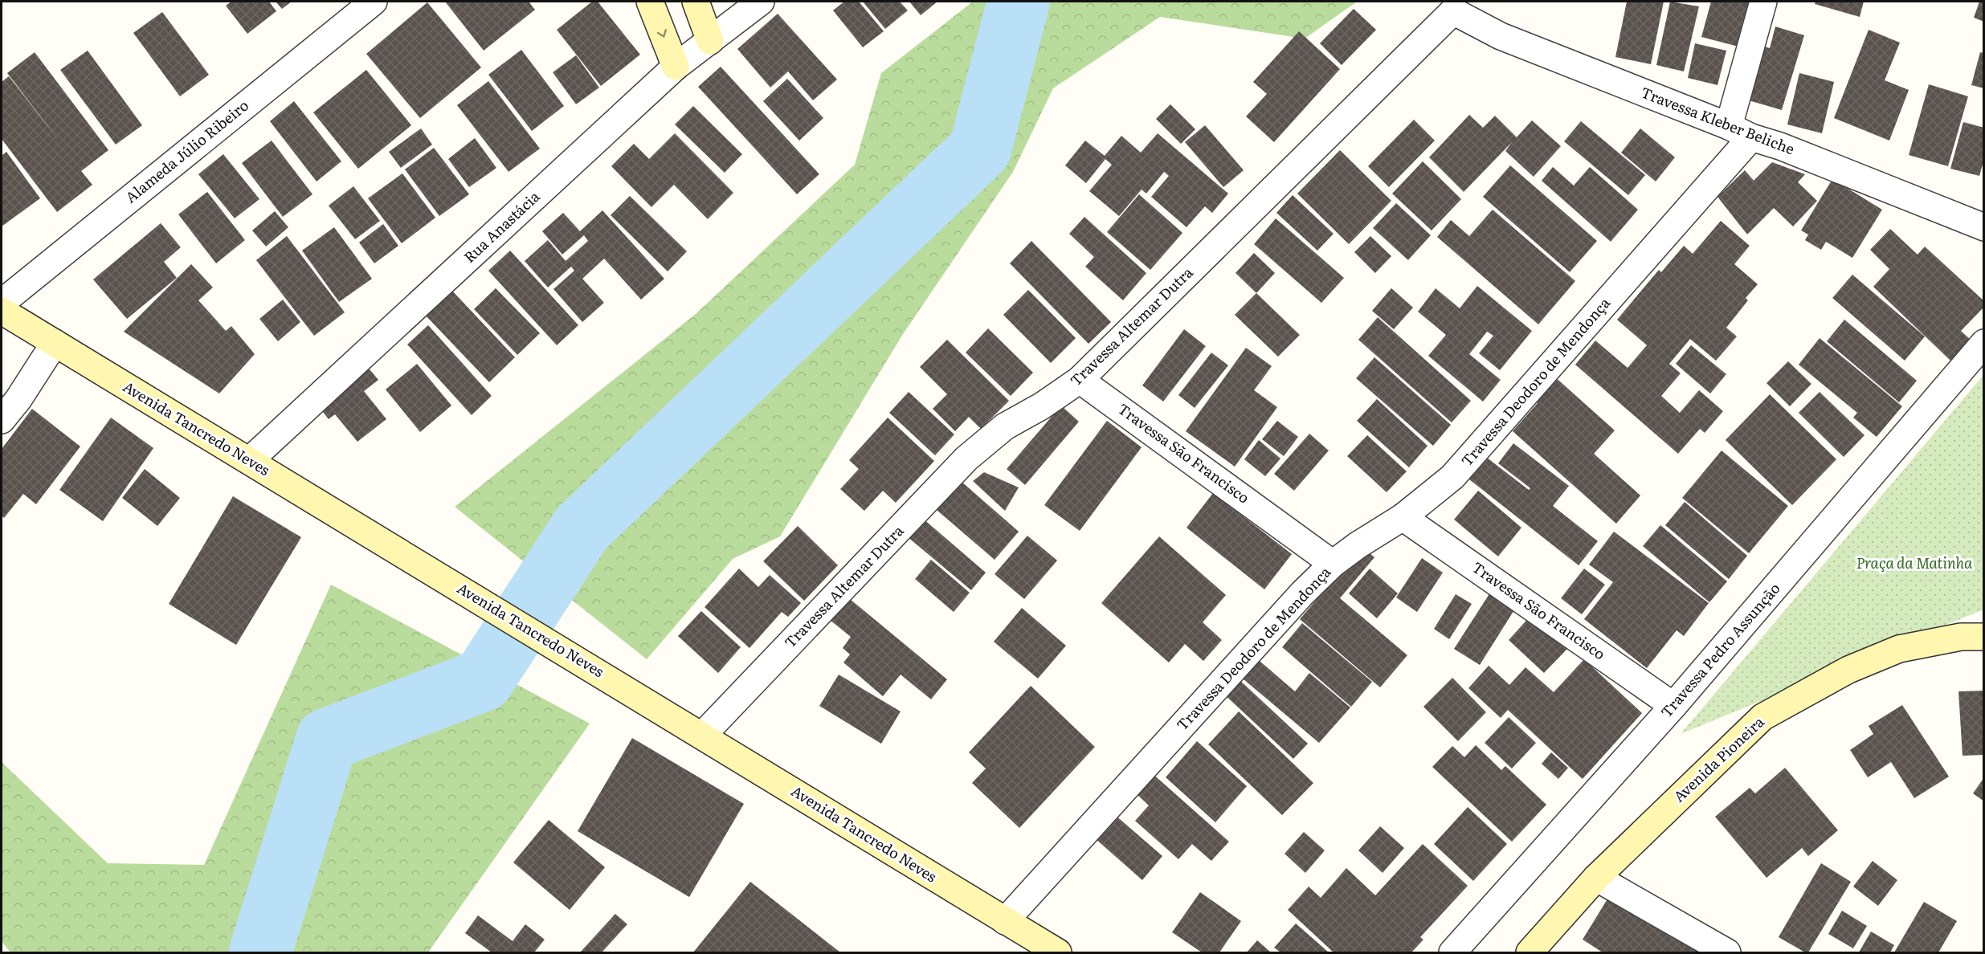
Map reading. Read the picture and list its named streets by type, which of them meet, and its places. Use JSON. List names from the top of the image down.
{
  "streets": {
    "street": [
      "Travessa Kleber Beliche",
      "Alameda Júlio Ribeiro",
      "Rua Anastácia",
      "Travessa Altemar Dutra",
      "Travessa Deodoro de Mendonça",
      "Avenida Tancredo Neves",
      "Travessa São Francisco",
      "Travessa Pedro Assunção",
      "Avenida Pioneira"
    ]
  },
  "crossings": [
    ["Travessa Kleber Beliche", "Travessa Altemar Dutra"],
    ["Travessa Kleber Beliche", "Travessa Deodoro de Mendonça"],
    ["Rua Anastácia", "Avenida Tancredo Neves"],
    ["Travessa Altemar Dutra", "Avenida Tancredo Neves"],
    ["Travessa Altemar Dutra", "Travessa São Francisco"],
    ["Travessa Deodoro de Mendonça", "Avenida Tancredo Neves"],
    ["Travessa Deodoro de Mendonça", "Travessa São Francisco"],
    ["Travessa São Francisco", "Travessa Pedro Assunção"]
  ],
  "parks": ["Praça da Matinha"]
}
